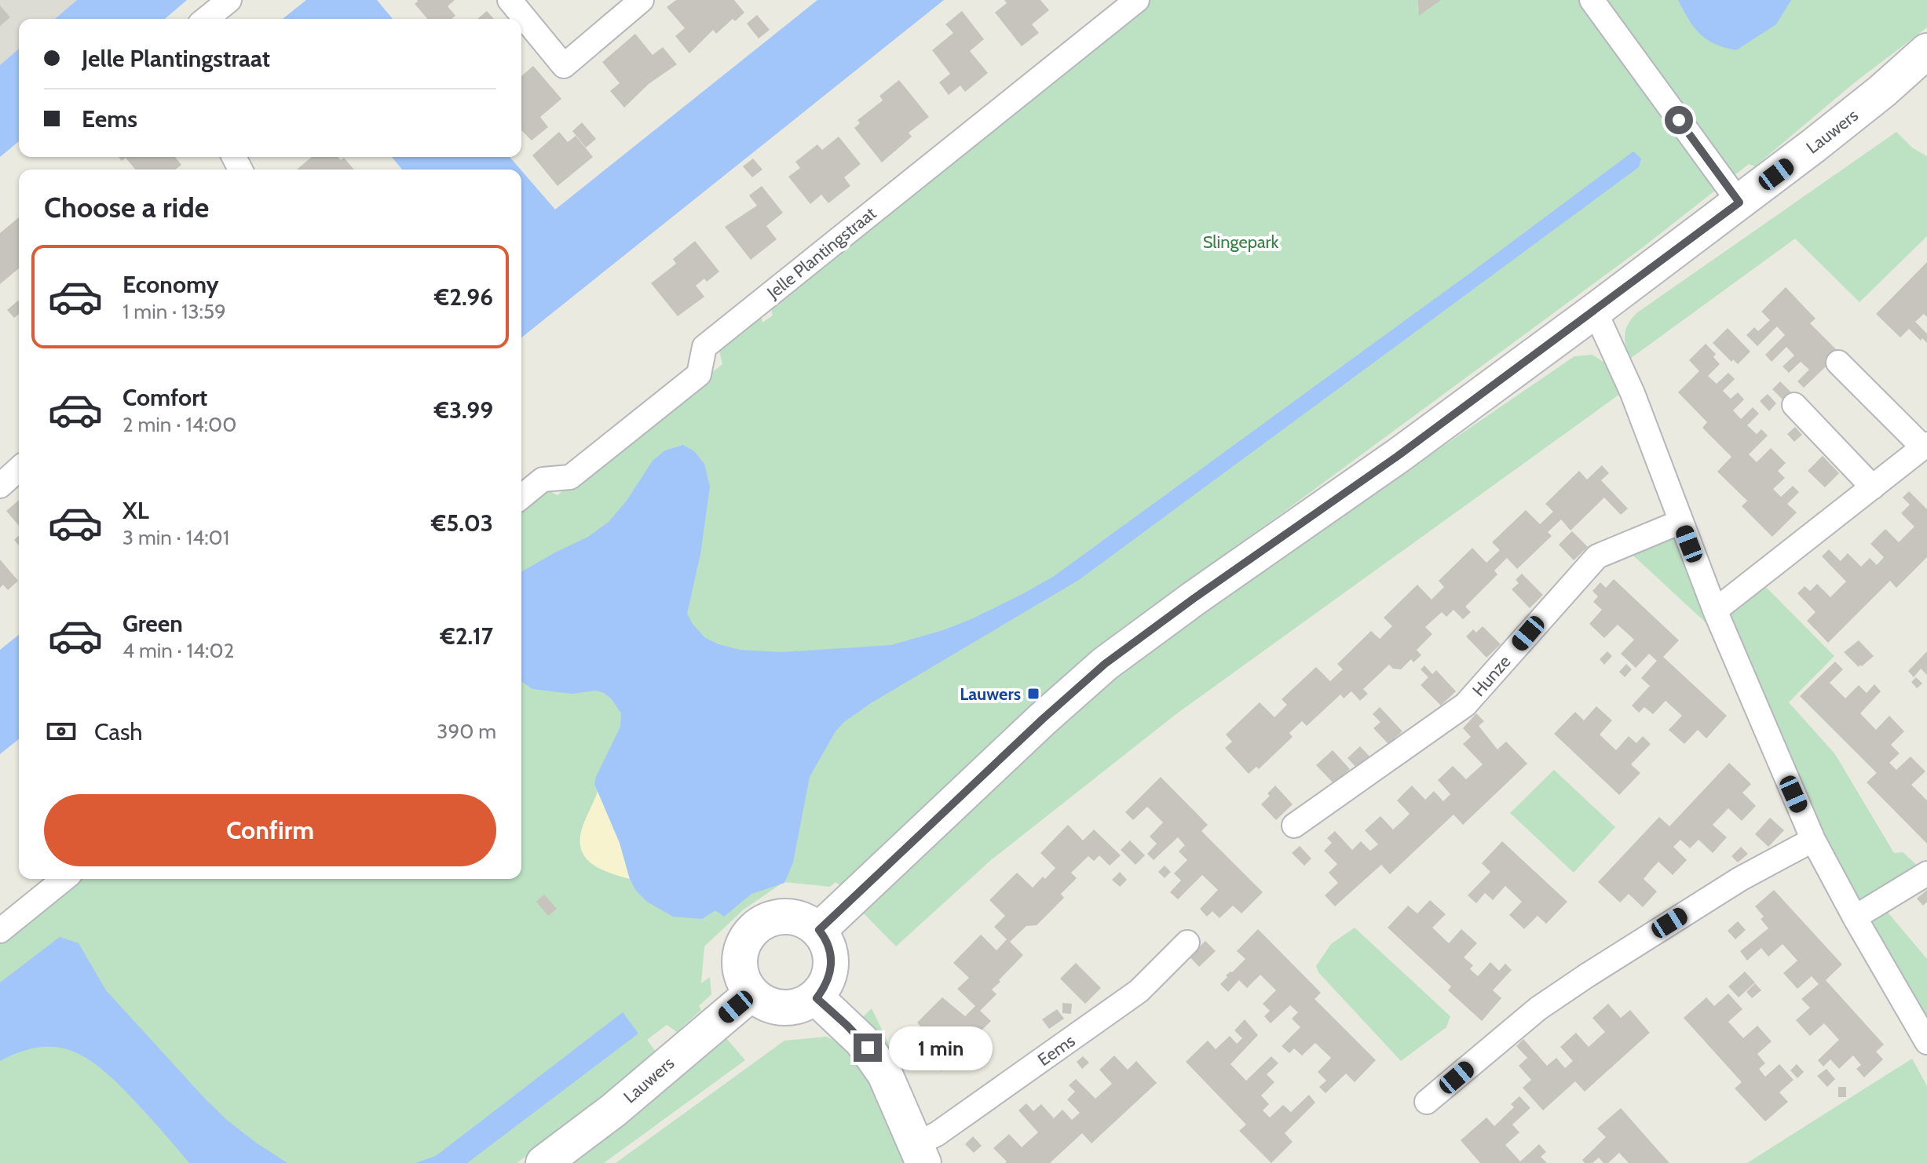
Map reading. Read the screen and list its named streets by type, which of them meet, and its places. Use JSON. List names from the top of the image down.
{
  "streets": {
    "street": [
      "Lauwers",
      "Jelle Plantingstraat",
      "Hunze",
      "Eems"
    ]
  },
  "crossings": [
    ["Lauwers", "Eems"]
  ],
  "parks": ["Slingepark"],
  "places": {
    "transit": ["Lauwers"]
  },
  "page": {
    "banner": ["Jelle Plantingstraat", "Eems"],
    "heading": "Choose a ride",
    "list": [
      {
        "name": "Economy",
        "note": "1 min · 13:59",
        "value": "€2.96"
      },
      {
        "name": "Comfort",
        "note": "2 min · 14:00",
        "value": "€3.99"
      },
      {
        "name": "XL",
        "note": "3 min · 14:01",
        "value": "€5.03"
      },
      {
        "name": "Green",
        "note": "4 min · 14:02",
        "value": "€2.17"
      }
    ],
    "pay": ["Cash", "390 m"],
    "buttons": "Confirm",
    "bubble": "1 min"
  }
}
